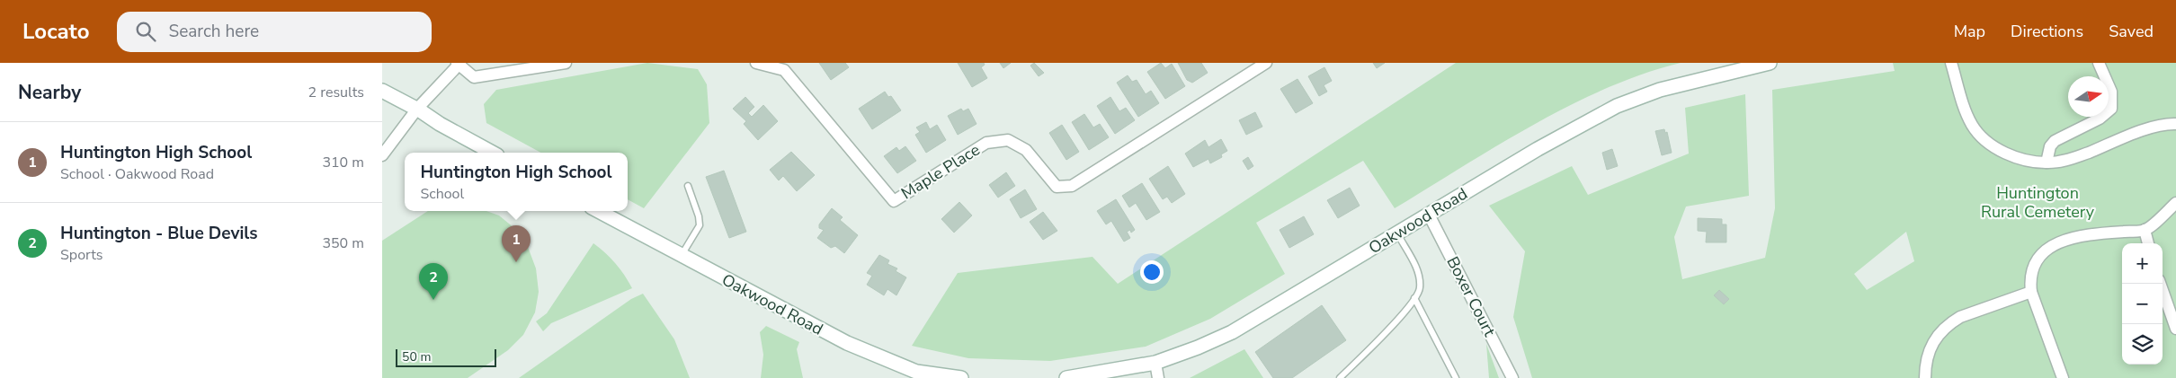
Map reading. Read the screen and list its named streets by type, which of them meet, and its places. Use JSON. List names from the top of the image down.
{
  "streets": {
    "main road": ["Oakwood Road"],
    "street": ["Maple Place", "Boxer Court"]
  },
  "crossings": [
    ["Oakwood Road", "Boxer Court"]
  ],
  "parks": ["Huntington Rural Cemetery"],
  "scale_bar": "50 m",
  "north": "right",
  "page": {
    "header": "Locato",
    "search": "Search here",
    "nav": ["Map", "Directions", "Saved"],
    "heading": ["Nearby", "2 results"],
    "list": [
      {
        "mark": "1",
        "name": "Huntington High School",
        "note": "School · Oakwood Road",
        "value": "310 m"
      },
      {
        "mark": "2",
        "name": "Huntington - Blue Devils",
        "note": "Sports",
        "value": "350 m"
      }
    ],
    "popup": ["Huntington High School", "School"],
    "pins": ["1", "2"],
    "map_buttons": ["+", "−"],
    "scale": "50 m"
  }
}
